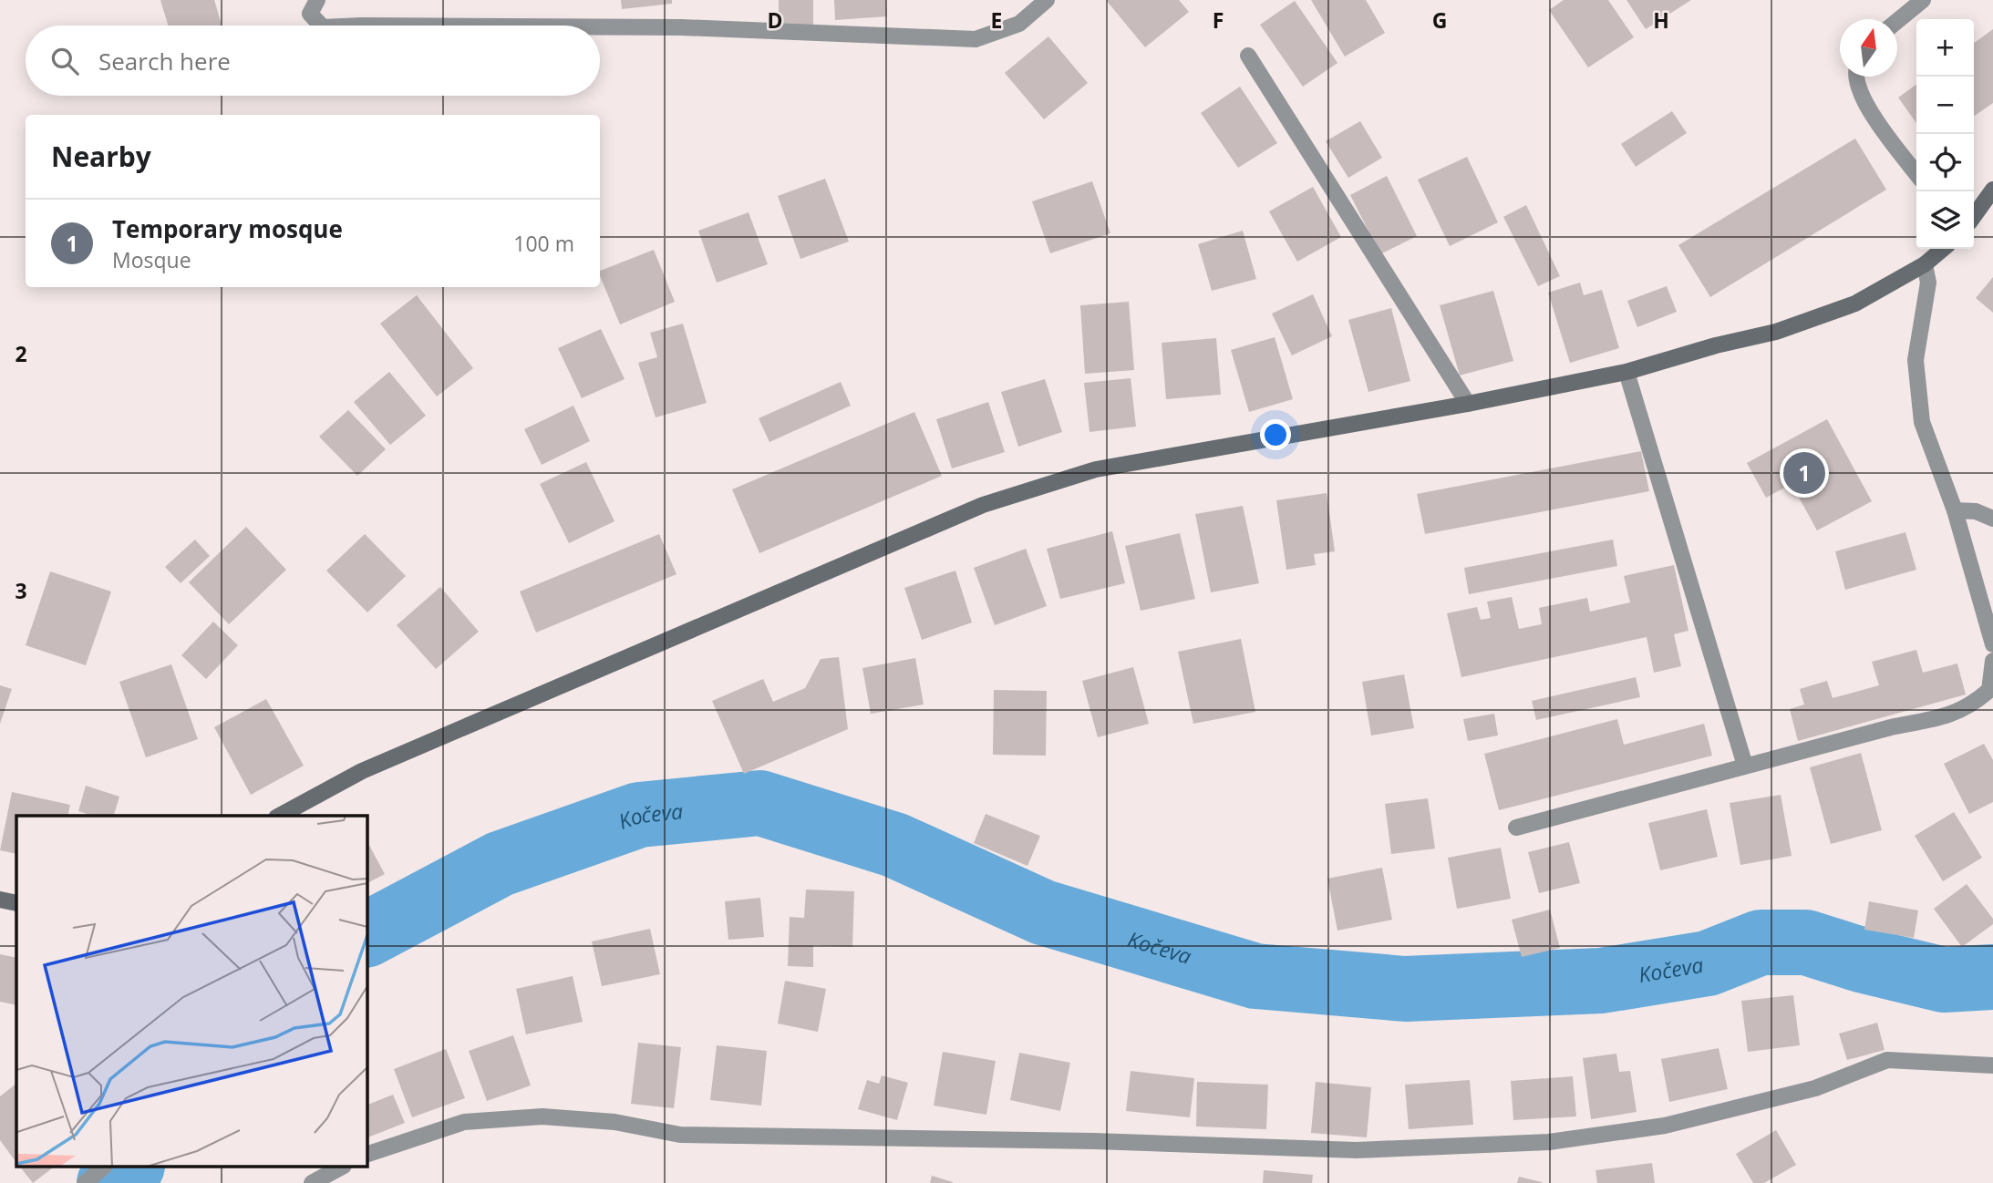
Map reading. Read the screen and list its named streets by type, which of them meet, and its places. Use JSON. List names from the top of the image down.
{
  "water": ["Kočeva"],
  "north": "top",
  "page": {
    "map_buttons": ["+", "−"],
    "search": "Search here",
    "heading": "Nearby",
    "list": [
      {
        "mark": "1",
        "name": "Temporary mosque",
        "note": "Mosque",
        "value": "100 m"
      }
    ],
    "pins": "1"
  },
  "grid": {
    "columns": [
      "D",
      "E",
      "F",
      "G",
      "H"
    ],
    "rows": ["2", "3"]
  }
}
